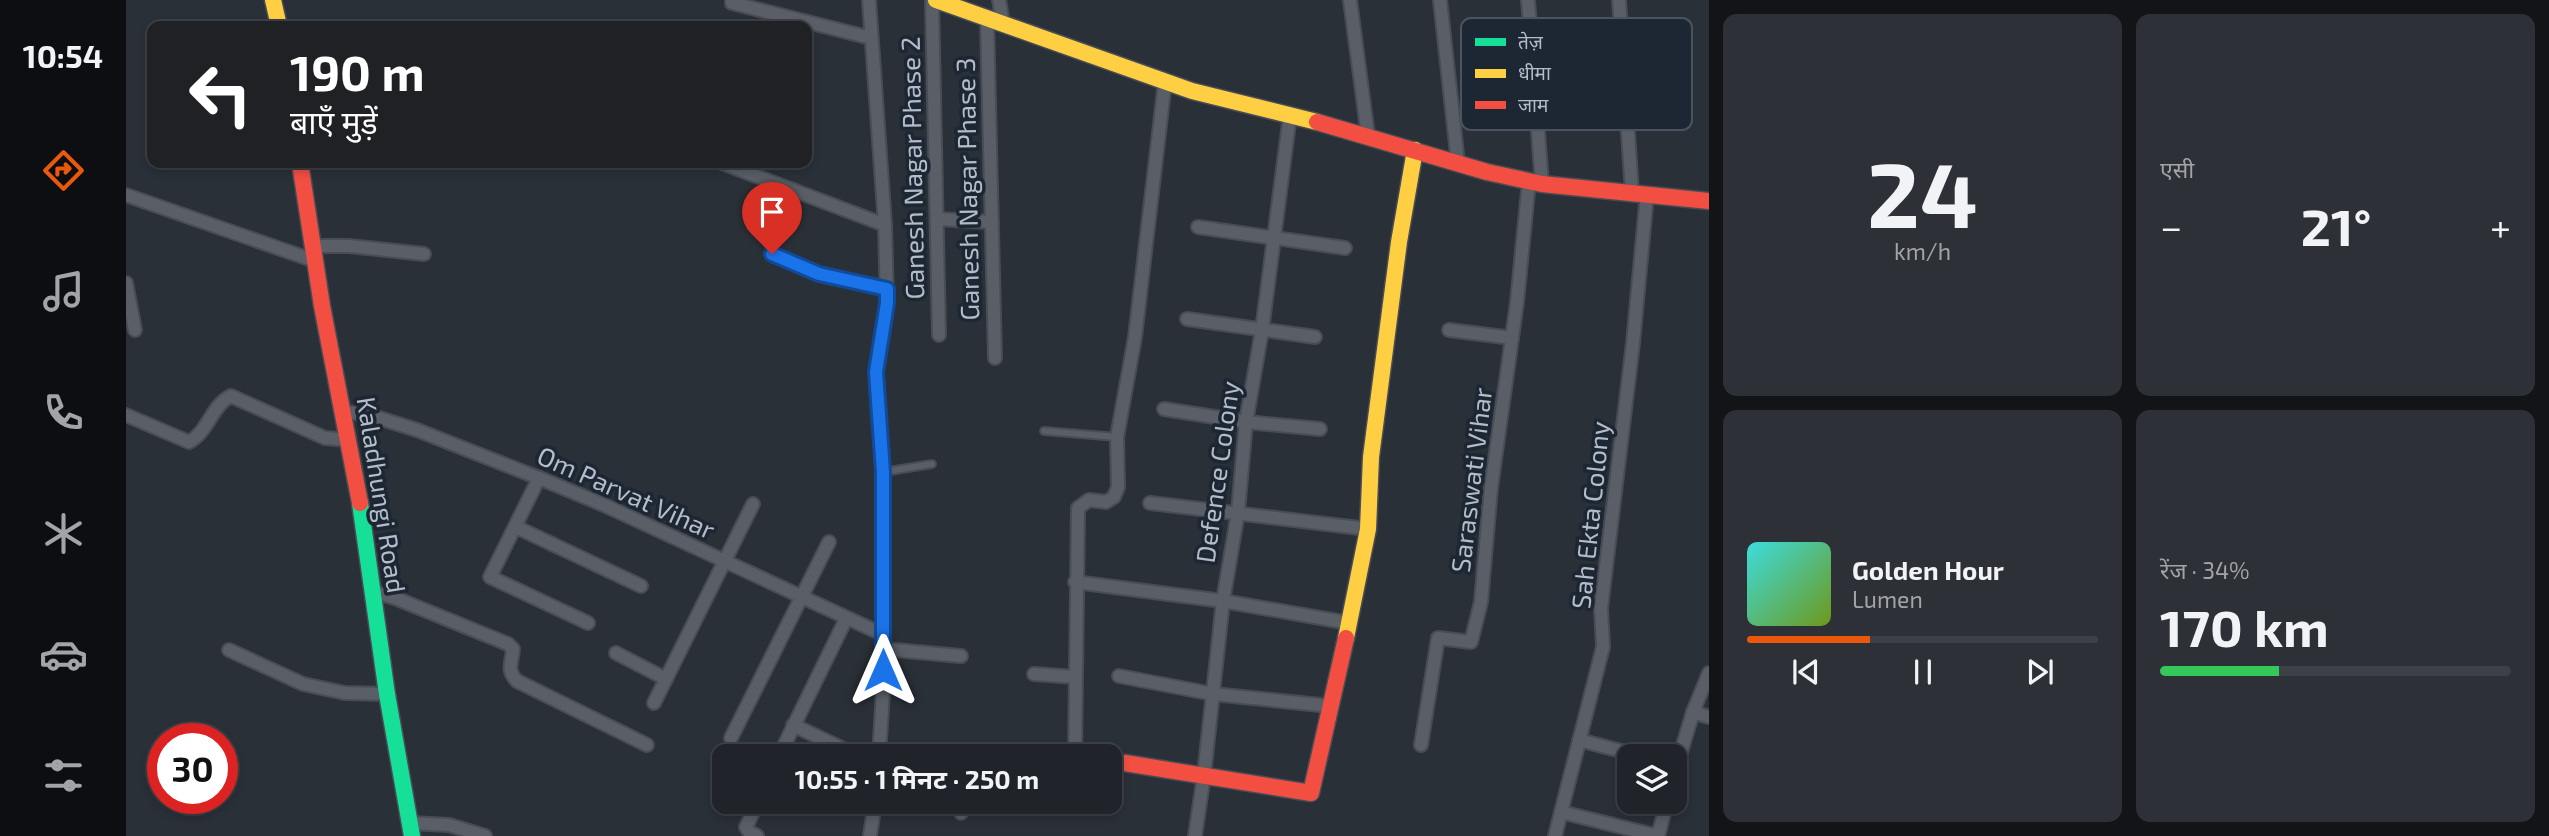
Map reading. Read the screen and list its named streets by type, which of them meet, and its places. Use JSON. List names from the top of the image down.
{
  "streets": {
    "street": [
      "Ganesh Nagar Phase 2",
      "Ganesh Nagar Phase 3",
      "Defence Colony",
      "Saraswati Vihar",
      "Om Parvat Vihar",
      "Kaladhungi Road",
      "Sah Ekta Colony"
    ]
  },
  "crossings": [
    ["Om Parvat Vihar", "Kaladhungi Road"]
  ],
  "legend": ["तेज़", "धीमा", "जाम"],
  "page": {
    "tabs": "10:54",
    "tile": [
      ["24", "km/h"],
      "एसी",
      ["रेंज · 34%", "170 km"]
    ],
    "turn": ["190 m", "बाएँ मुड़ें"],
    "heat": ["−", "21°", "+"],
    "song": ["Golden Hour", "Lumen"],
    "limit": "30",
    "trip": "10:55 · 1 मिनट · 250 m"
  }
}
